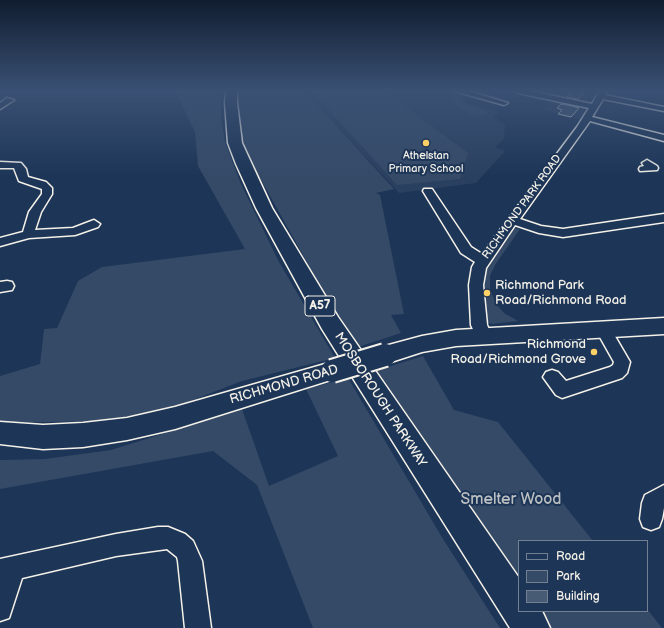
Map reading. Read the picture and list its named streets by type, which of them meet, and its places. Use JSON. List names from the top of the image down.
{
  "streets": {
    "highway": ["A57", "MOSBOROUGH PARKWAY"],
    "main road": ["RICHMOND ROAD"],
    "street": ["RICHMOND PARK ROAD"]
  },
  "crossings": [
    ["RICHMOND PARK ROAD", "RICHMOND ROAD"]
  ],
  "parks": ["Smelter Wood"],
  "places": ["Athelstan Primary School", "Richmond Park Road/Richmond Road", "Richmond Road/Richmond Grove"],
  "legend": ["Road", "Park", "Building"]
}
